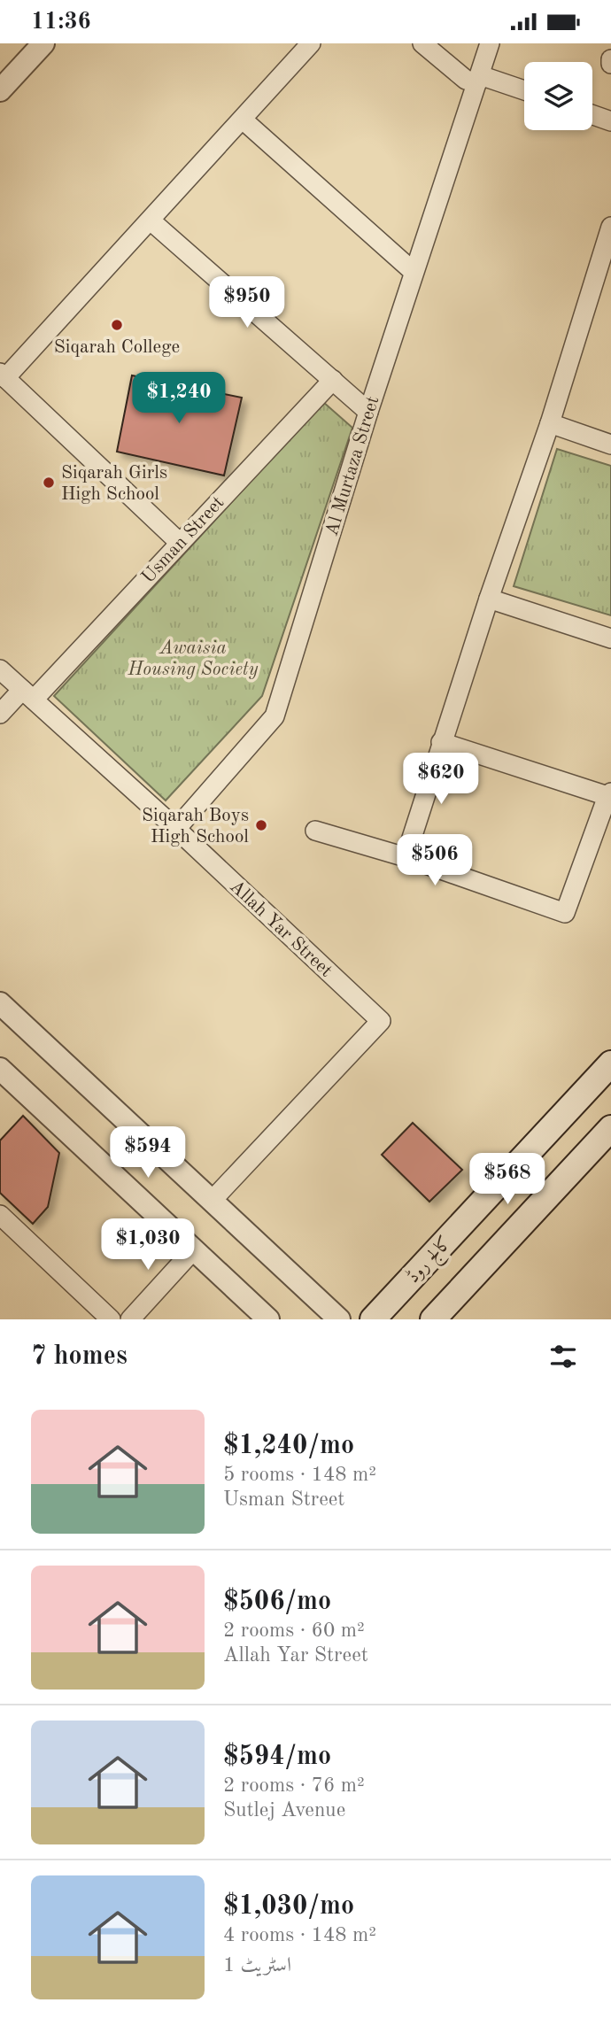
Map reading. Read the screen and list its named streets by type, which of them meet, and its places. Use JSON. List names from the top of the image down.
{
  "streets": {
    "main road": ["کالج روڈ"],
    "street": ["Al Murtaza Street", "Usman Street", "Allah Yar Street"]
  },
  "crossings": [
    ["Al Murtaza Street", "Allah Yar Street"],
    ["Usman Street", "Allah Yar Street"]
  ],
  "parks": ["Awaisia Housing Society"],
  "places": ["Siqarah College", "Siqarah Girls High School", "Siqarah Boys High School"],
  "page": {
    "status": "11:36",
    "price": [
      "$950",
      "$1,240",
      "$620",
      "$506",
      "$594",
      "$568",
      "$1,030"
    ],
    "heading": "7 homes",
    "list": [
      {
        "name": "$1,240/mo",
        "note": "5 rooms · 148 m² · Usman Street"
      },
      {
        "name": "$506/mo",
        "note": "2 rooms · 60 m² · Allah Yar Street"
      },
      {
        "name": "$594/mo",
        "note": "2 rooms · 76 m² · Sutlej Avenue"
      },
      {
        "name": "$1,030/mo",
        "note": "4 rooms · 148 m² · اسٹریٹ 1"
      }
    ]
  }
}
